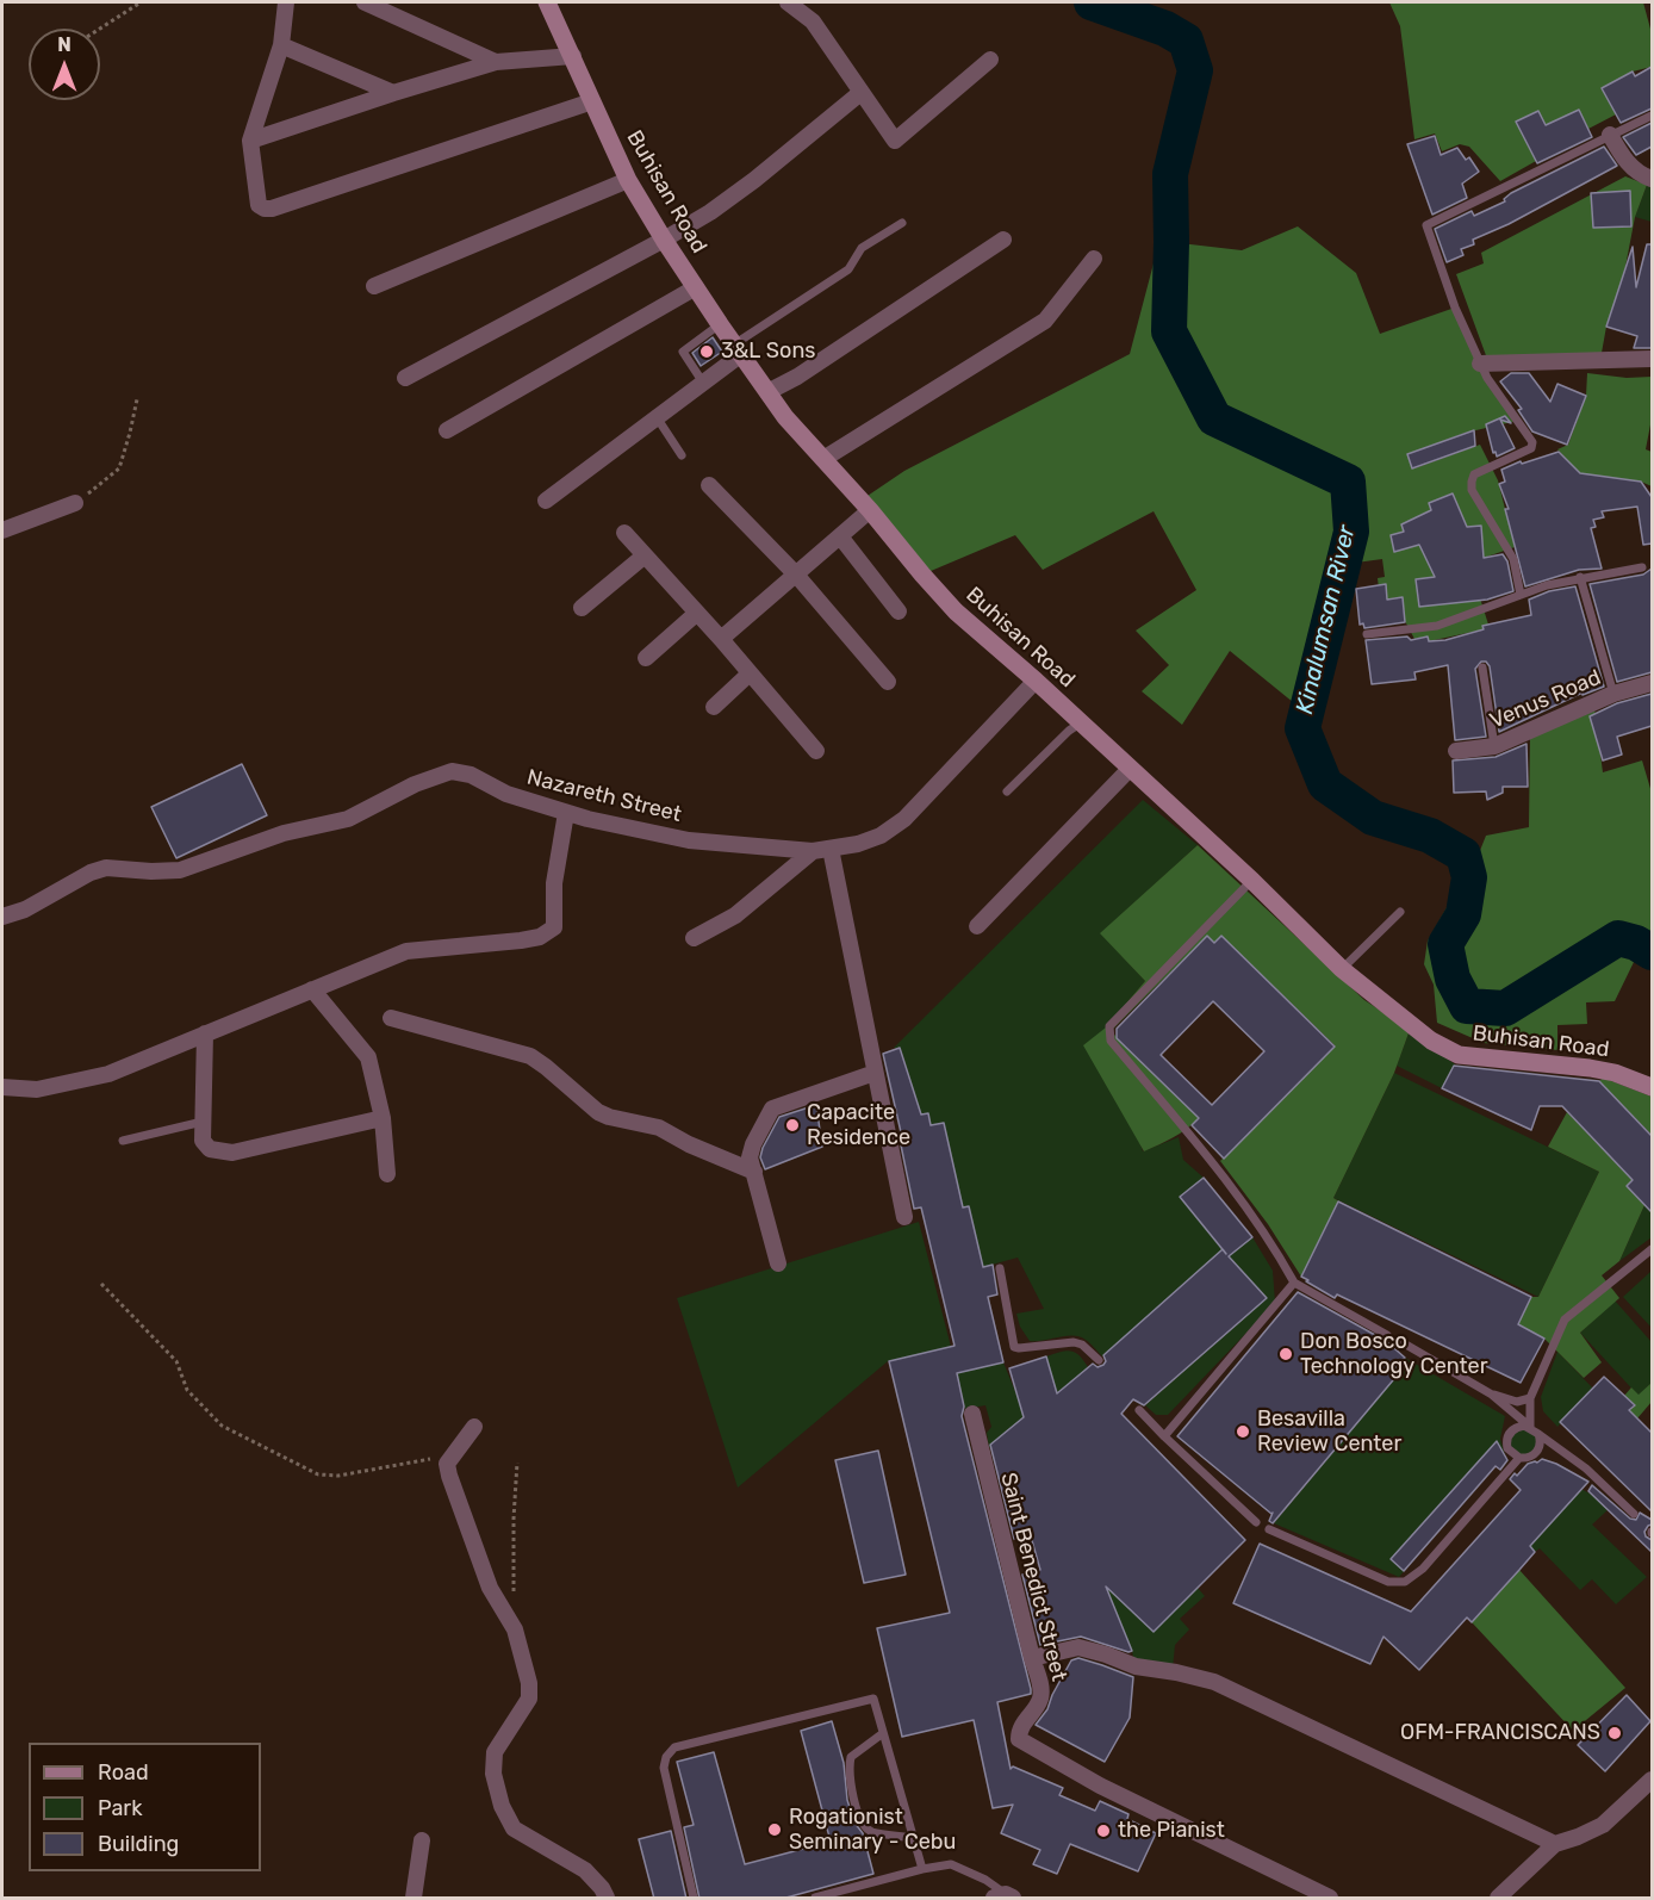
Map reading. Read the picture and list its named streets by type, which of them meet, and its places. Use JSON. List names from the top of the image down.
{
  "streets": {
    "street": [
      "Buhisan Road",
      "Venus Road",
      "Nazareth Street",
      "Saint Benedict Street"
    ]
  },
  "crossings": [
    ["Buhisan Road", "Nazareth Street"]
  ],
  "water": ["Kinalumsan River"],
  "places": [
    "3&L Sons",
    "Capacite Residence",
    "Don Bosco Technology Center",
    "Besavilla Review Center",
    "OFM-FRANCISCANS",
    "Rogationist Seminary - Cebu",
    "the Pianist"
  ],
  "legend": ["Road", "Park", "Building"],
  "north": "top"
}
